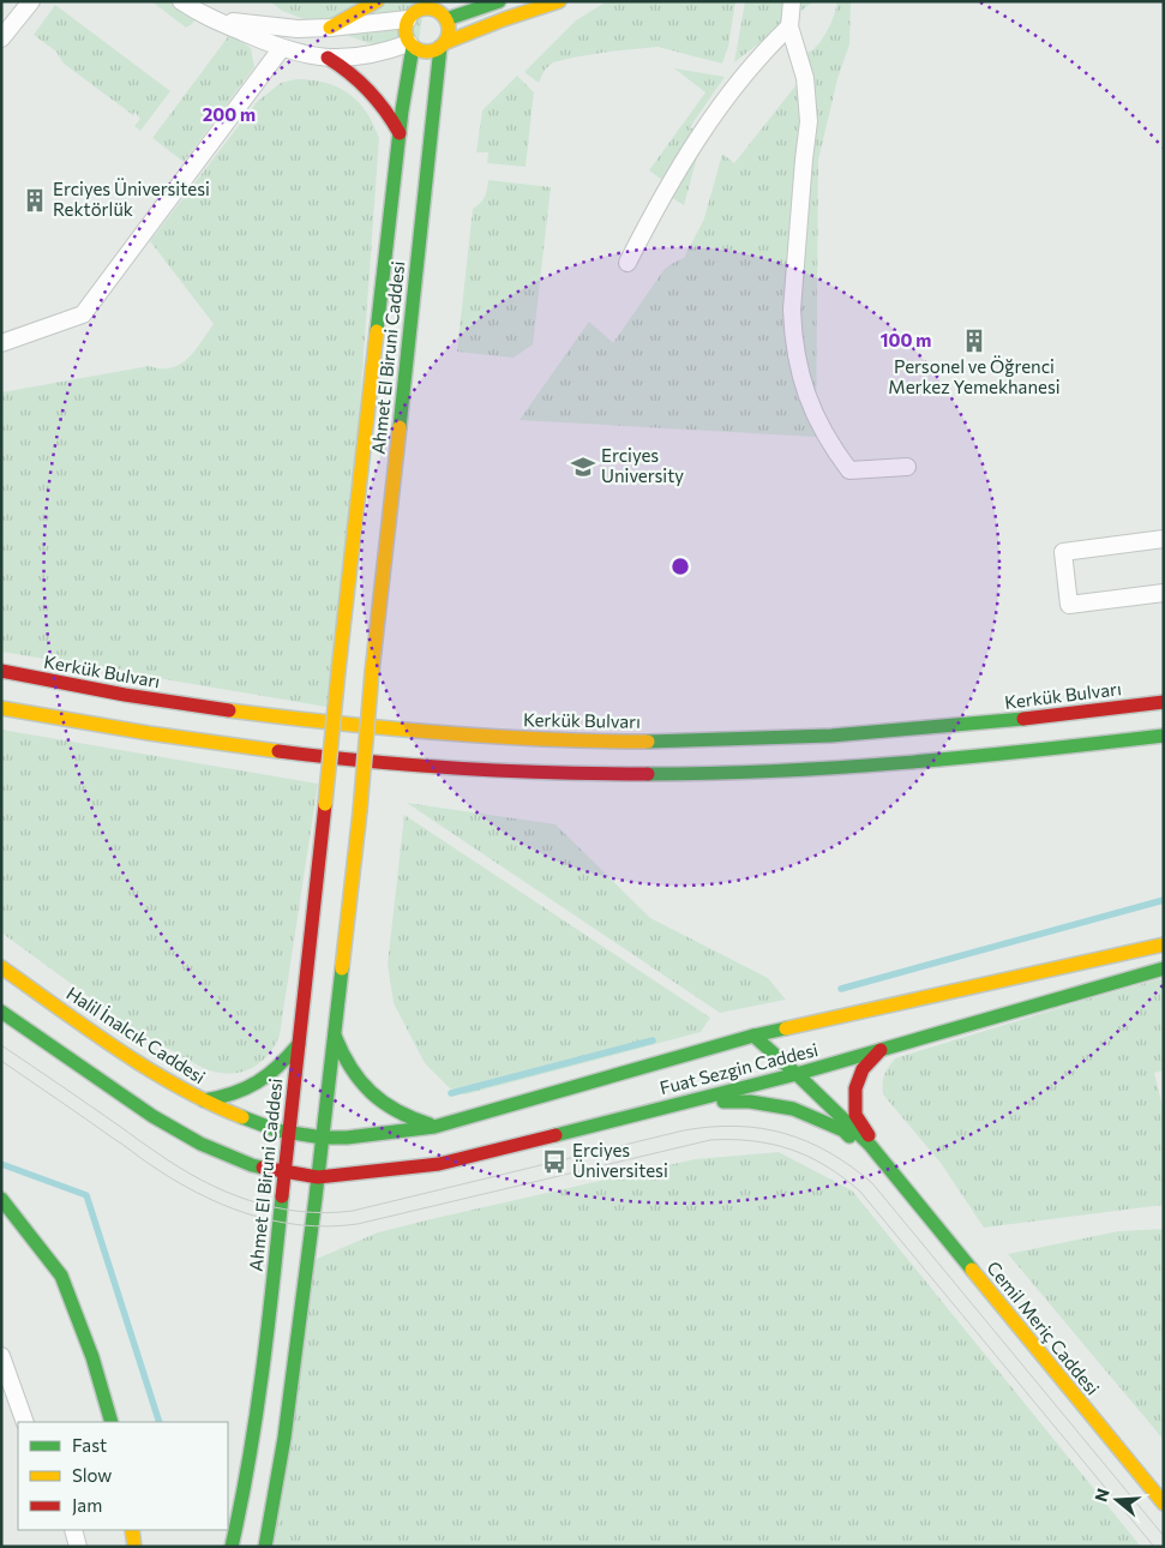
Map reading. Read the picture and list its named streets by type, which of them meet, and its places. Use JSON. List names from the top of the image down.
{
  "streets": {
    "street": [
      "Ahmet El Biruni Caddesi",
      "Kerkük Bulvarı",
      "Halil İnalcık Caddesi",
      "Fuat Sezgin Caddesi",
      "Cemil Meriç Caddesi"
    ]
  },
  "crossings": [
    ["Ahmet El Biruni Caddesi", "Halil İnalcık Caddesi"],
    ["Ahmet El Biruni Caddesi", "Fuat Sezgin Caddesi"],
    ["Halil İnalcık Caddesi", "Fuat Sezgin Caddesi"]
  ],
  "places": {
    "building": ["Erciyes Üniversitesi Rektörlük", "Personel ve Öğrenci Merkez Yemekhanesi"],
    "school or university": ["Erciyes University"],
    "bus stop": ["Erciyes Üniversitesi"]
  },
  "legend": ["Fast", "Slow", "Jam"],
  "north": "left",
  "rings": ["200 m", "100 m"]
}
